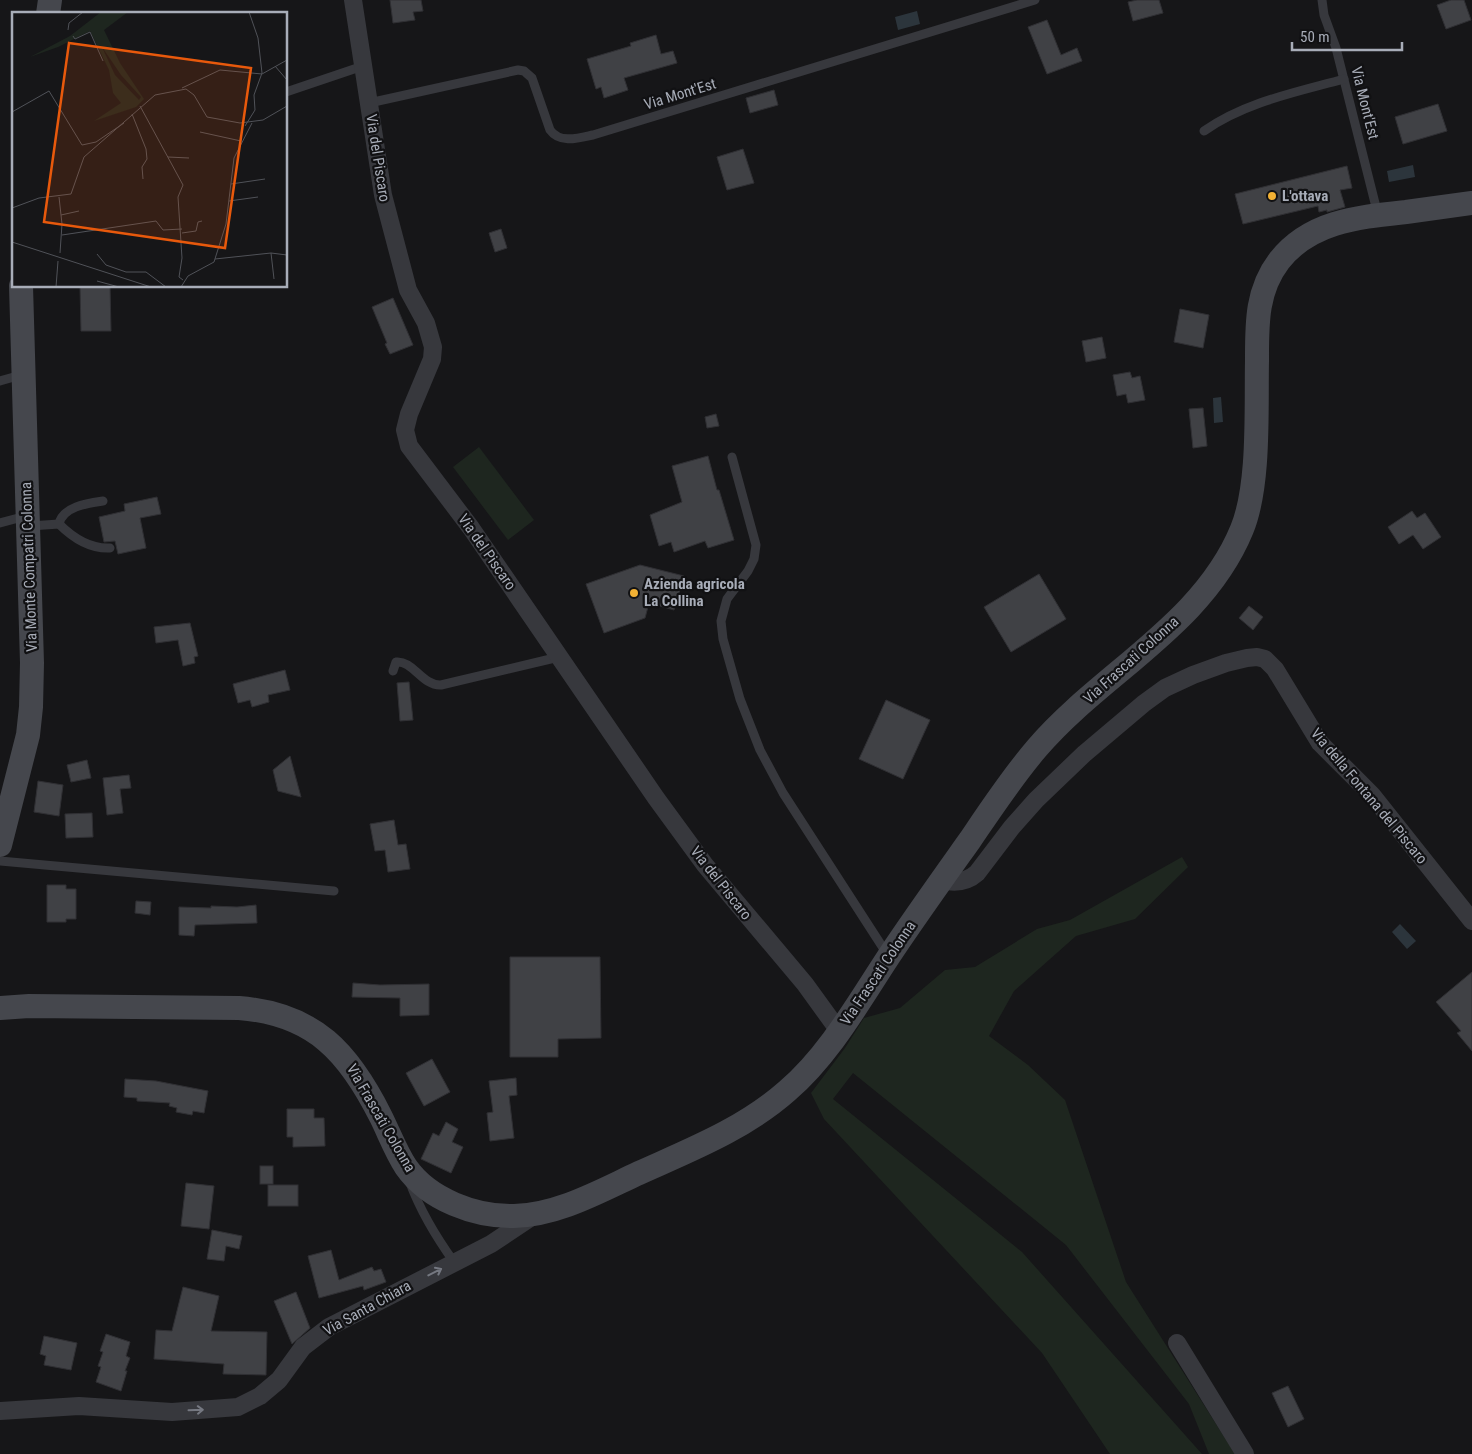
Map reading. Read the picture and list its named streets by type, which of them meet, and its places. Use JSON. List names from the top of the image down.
{
  "streets": {
    "street": [
      "Via del Piscaro",
      "Via Monte Compatri Colonna",
      "Via Frascati Colonna",
      "Via della Fontana del Piscaro",
      "Via Santa Chiara"
    ],
    "lane": ["Via Mont'Est"]
  },
  "crossings": [
    ["Via Mont'Est", "Via del Piscaro"],
    ["Via Mont'Est", "Via Frascati Colonna"],
    ["Via del Piscaro", "Via Frascati Colonna"],
    ["Via Frascati Colonna", "Via della Fontana del Piscaro"],
    ["Via Frascati Colonna", "Via Santa Chiara"]
  ],
  "one_way": ["Via Santa Chiara"],
  "places": ["L'ottava", "Azienda agricola La Collina"],
  "scale_bar": "50 m"
}
